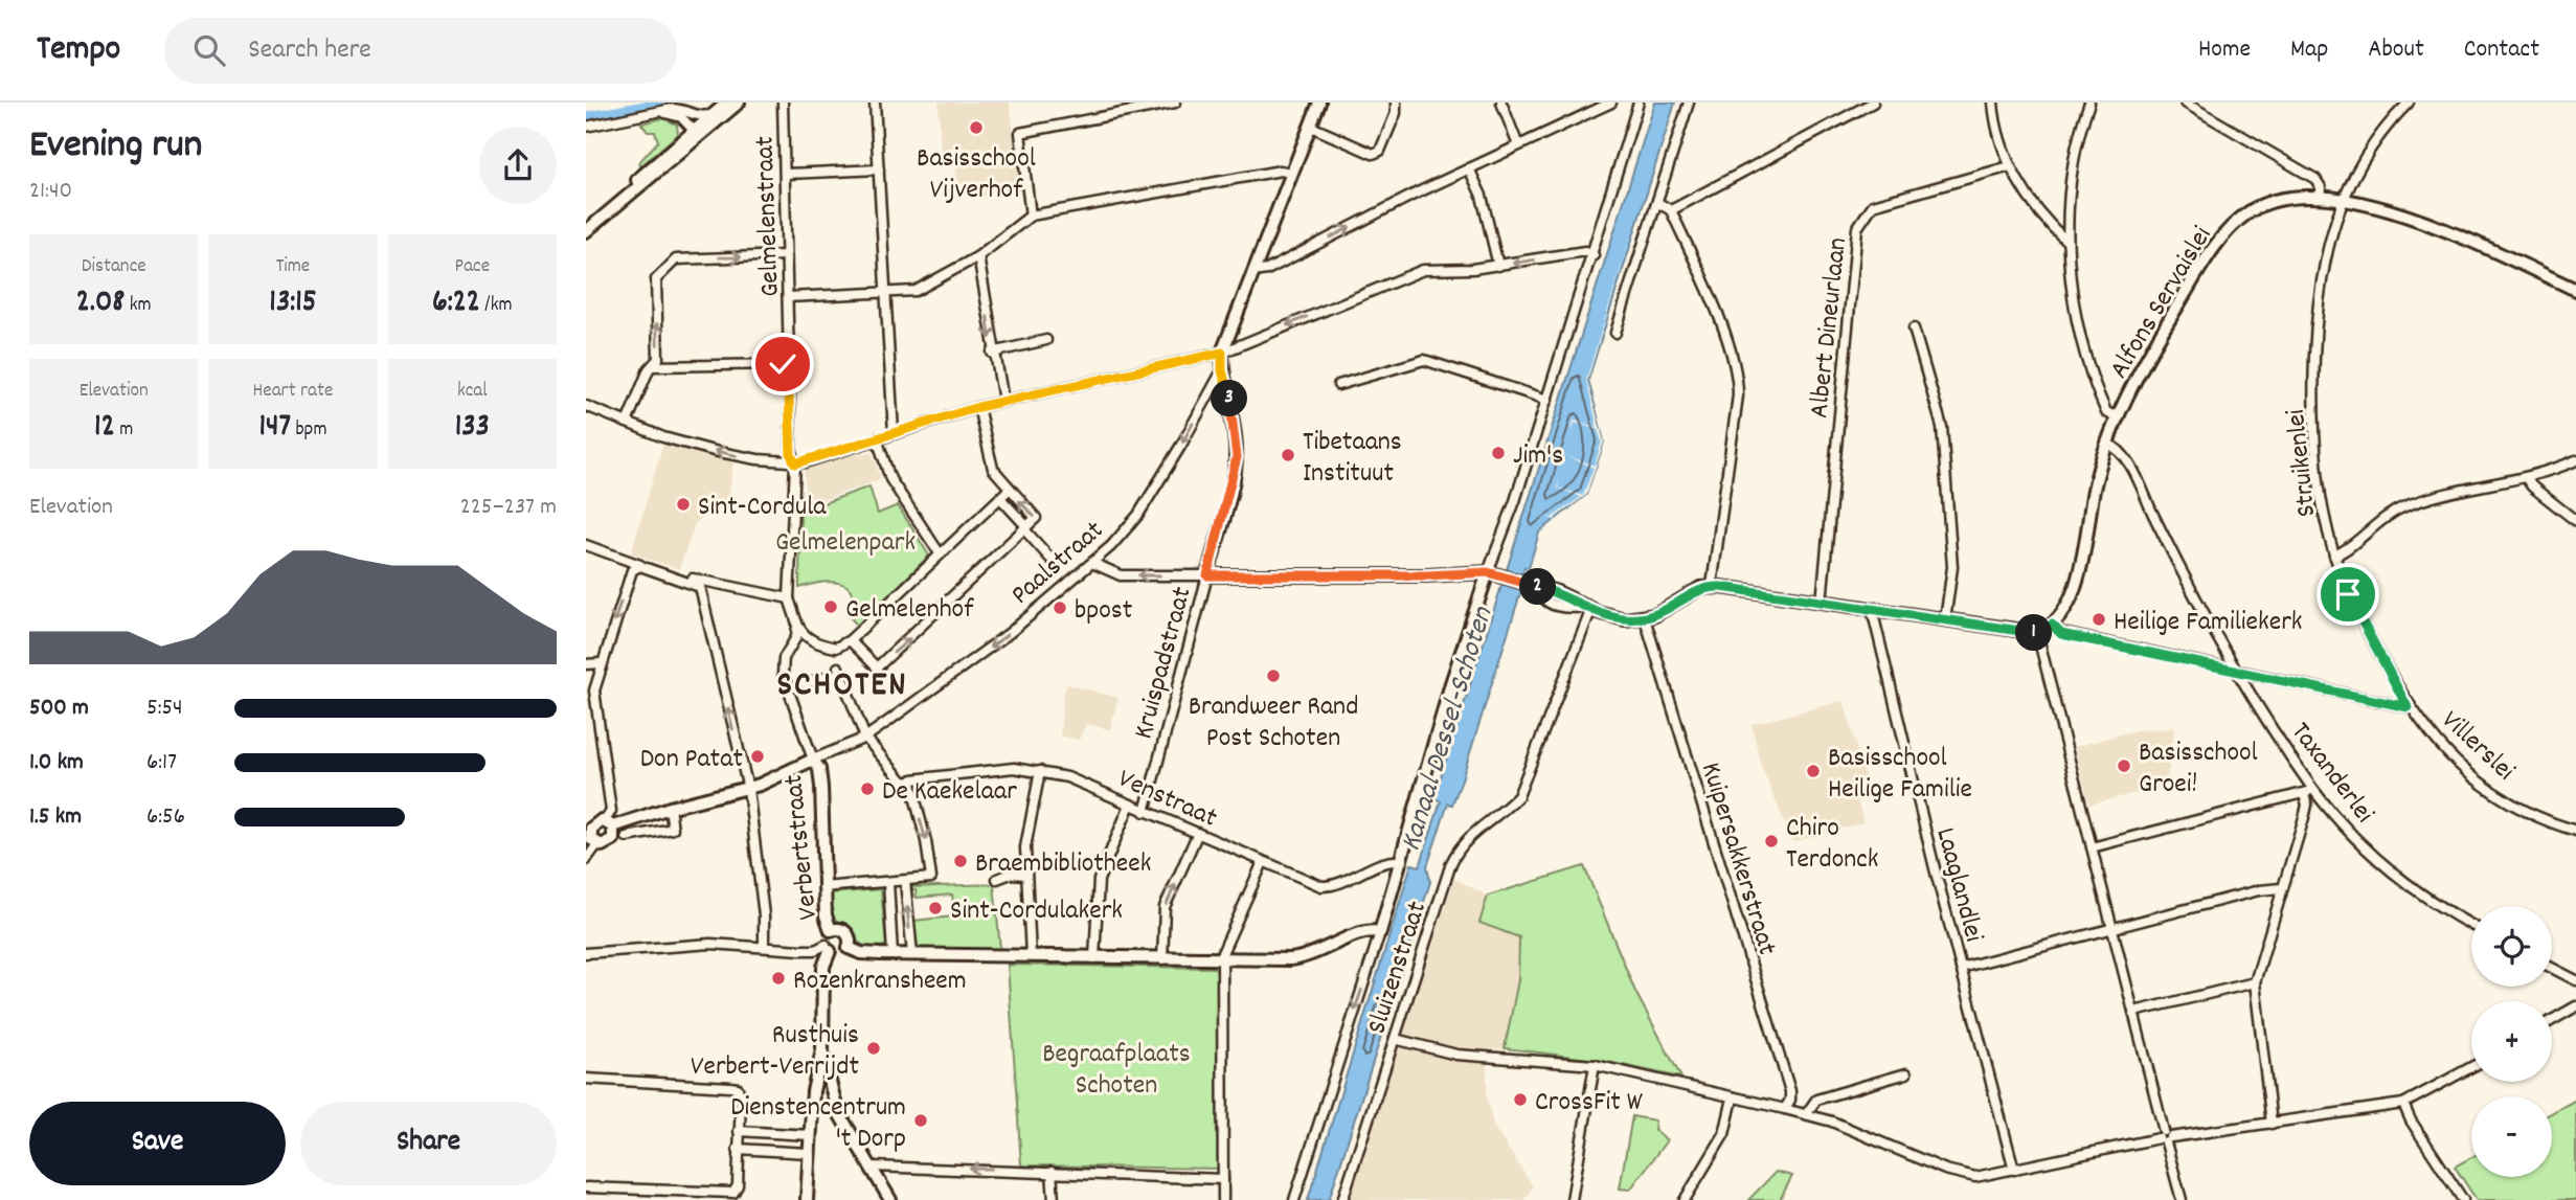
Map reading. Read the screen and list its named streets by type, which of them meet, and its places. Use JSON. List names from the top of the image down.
{
  "streets": {
    "street": [
      "Gelmelenstraat",
      "Alfons Servaislei",
      "Albert Dineurlaan",
      "Struikenlei",
      "Paalstraat",
      "Kruispadstraat",
      "Villerslei",
      "Taxanderlei",
      "Venstraat",
      "Verbertstraat",
      "Kuipersakkerstraat",
      "Laaglandlei",
      "Sluizenstraat"
    ]
  },
  "crossings": [
    ["Alfons Servaislei", "Struikenlei"],
    ["Alfons Servaislei", "Villerslei"],
    ["Alfons Servaislei", "Taxanderlei"],
    ["Struikenlei", "Villerslei"],
    ["Paalstraat", "Kruispadstraat"],
    ["Paalstraat", "Verbertstraat"],
    ["Kruispadstraat", "Venstraat"],
    ["Villerslei", "Taxanderlei"]
  ],
  "one_way": ["Paalstraat"],
  "districts": ["SCHOTEN"],
  "water": ["Kanaal Dessel-Schoten"],
  "parks": ["Gelmelenpark", "Begraafplaats Schoten"],
  "places": [
    "Basisschool Vijverhof",
    "Jim's",
    "Tibetaans Instituut",
    "Sint-Cordula",
    "Gelmelenhof",
    "bpost",
    "Heilige Familiekerk",
    "Brandweer Rand Post Schoten",
    "Don Patat",
    "Basisschool Groei!",
    "Basisschool Heilige Familie",
    "De Kaekelaar",
    "Chiro Terdonck",
    "Braembibliotheek",
    "Sint-Cordulakerk",
    "Rozenkransheem",
    "Rusthuis Verbert-Verrijdt",
    "CrossFit W",
    "Dienstencentrum 't Dorp"
  ],
  "page": {
    "header": "Tempo",
    "search": "Search here",
    "nav": [
      "Home",
      "Map",
      "About",
      "Contact"
    ],
    "heading": ["Evening run", "21:40"],
    "stats": [
      ["Distance", "2.08 km"],
      ["Time", "13:15"],
      ["Pace", "6:22 /km"],
      ["Elevation", "12 m"],
      ["Heart rate", "147 bpm"],
      ["kcal", "133"]
    ],
    "pins": ["3", "2", "1"],
    "chart": ["Elevation", "225–237 m"],
    "list": [
      {
        "name": "500 m",
        "note": "5:54"
      },
      {
        "name": "1.0 km",
        "note": "6:17"
      },
      {
        "name": "1.5 km",
        "note": "6:56"
      }
    ],
    "map_buttons": ["+", "−"],
    "buttons": ["Save", "Share"]
  }
}
